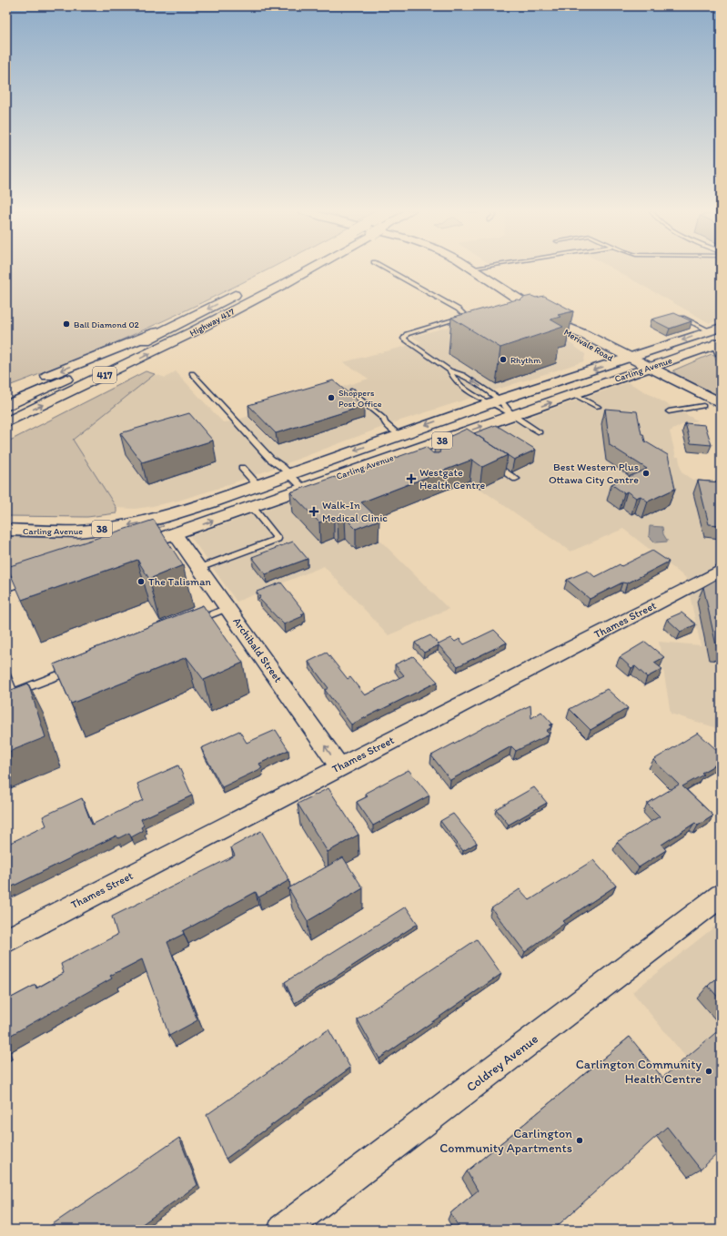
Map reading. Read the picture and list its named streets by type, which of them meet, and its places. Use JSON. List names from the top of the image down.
{
  "streets": {
    "main road": [
      "Highway 417",
      "Merivale Road",
      "Carling Avenue",
      "417",
      "38"
    ],
    "street": ["Thames Street", "Archibald Street", "Coldrey Avenue"]
  },
  "crossings": [
    ["Merivale Road", "Carling Avenue"],
    ["Carling Avenue", "Archibald Street"],
    ["Thames Street", "Archibald Street"]
  ],
  "one_way": ["Archibald Street"],
  "places": {
    "other": [
      "Ball Diamond 02",
      "Rhythm",
      "Shoppers Post Office",
      "Best Western Plus Ottawa City Centre",
      "The Talisman",
      "Carlington Community Health Centre",
      "Carlington Community Apartments"
    ],
    "health": ["Westgate Health Centre", "Walk-In Medical Clinic"]
  }
}
